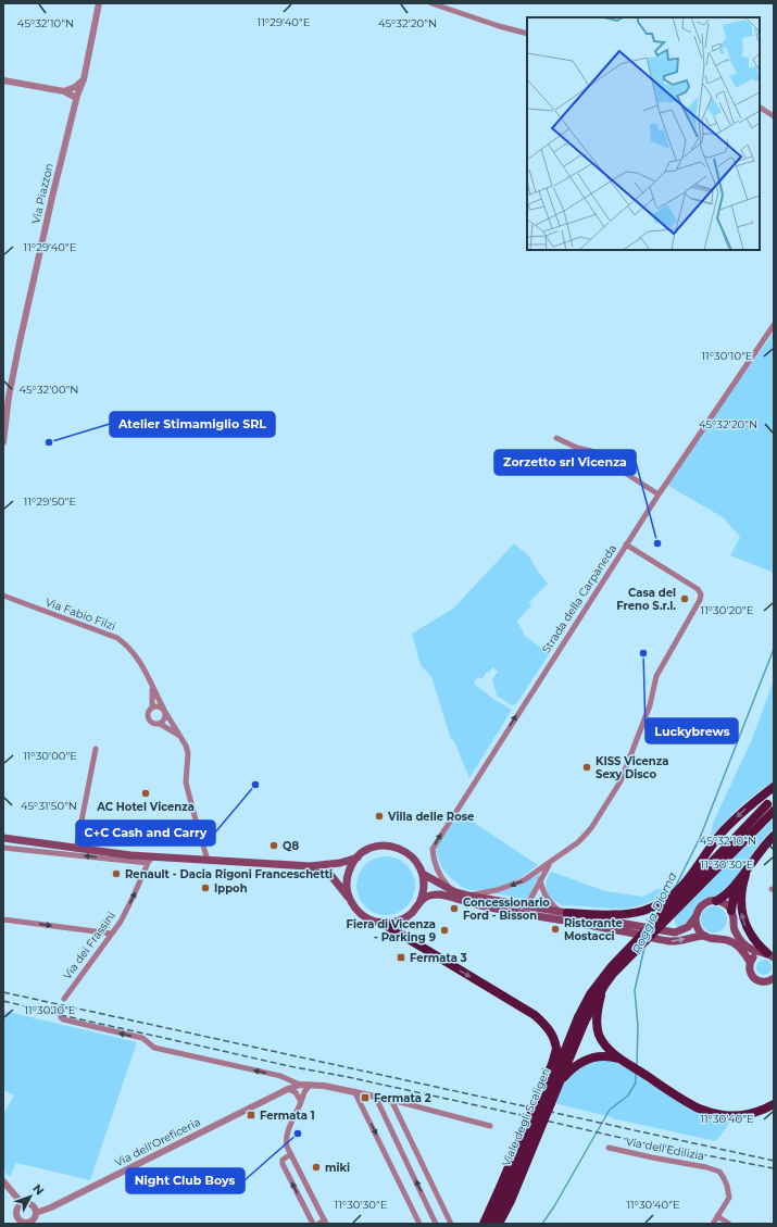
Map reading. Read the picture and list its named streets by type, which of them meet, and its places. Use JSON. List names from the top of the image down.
{
  "streets": {
    "highway": ["Viale degli Scaligeri"],
    "street": [
      "Via Piazzon",
      "Strada della Carpaneda",
      "Via Fabio Filzi",
      "Via dei Frassini",
      "Via dell'Oreficeria",
      "Via dell'Edilizia"
    ]
  },
  "one_way": ["Strada della Carpaneda", "Via dei Frassini"],
  "water": ["Roggia Dioma"],
  "places": {
    "other": [
      "Atelier Stimamiglio SRL",
      "Zorzetto srl Vicenza",
      "Casa del Freno S.r.l.",
      "Luckybrews",
      "KISS Vicenza Sexy Disco",
      "C+C Cash and Carry",
      "AC Hotel Vicenza",
      "Villa delle Rose",
      "Q8",
      "Renault - Dacia Rigoni Franceschetti",
      "Ippoh",
      "Concessionario Ford - Bisson",
      "Ristorante Mostacci",
      "Fiera di Vicenza - Parking 9",
      "Night Club Boys",
      "miki"
    ],
    "transit": ["Fermata 3", "Fermata 2", "Fermata 1"]
  },
  "north": "top right",
  "coordinates": [
    "11°29'40\"E",
    "45°32'10\"N",
    "45°32'20\"N",
    "11°30'10\"E",
    "45°32'00\"N",
    "11°29'50\"E",
    "11°30'20\"E",
    "11°30'00\"E",
    "45°31'50\"N",
    "11°30'30\"E",
    "11°30'40\"E"
  ]
}
